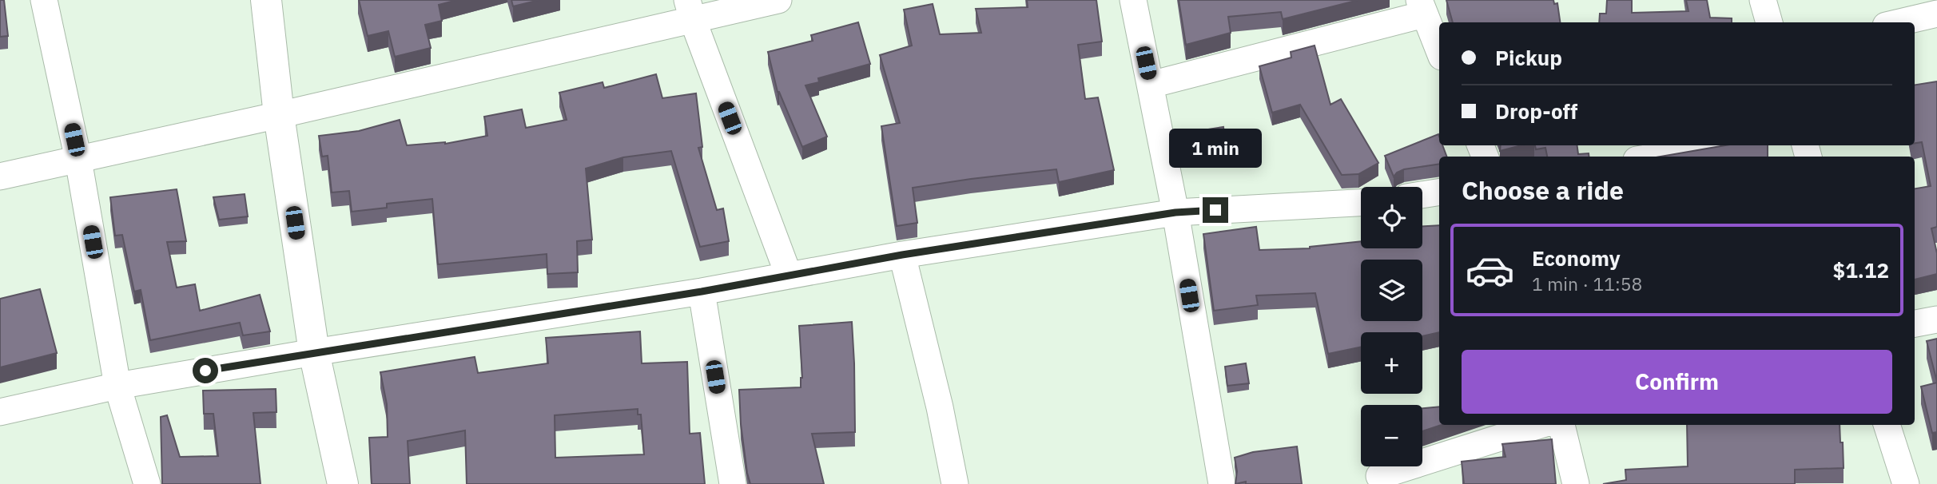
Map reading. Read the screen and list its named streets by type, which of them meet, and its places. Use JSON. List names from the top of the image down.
{
  "page": {
    "banner": ["Pickup", "Drop-off"],
    "bubble": "1 min",
    "heading": "Choose a ride",
    "map_buttons": ["+", "−"],
    "list": [
      {
        "name": "Economy",
        "note": "1 min · 11:58",
        "value": "$1.12"
      }
    ],
    "buttons": "Confirm"
  }
}
